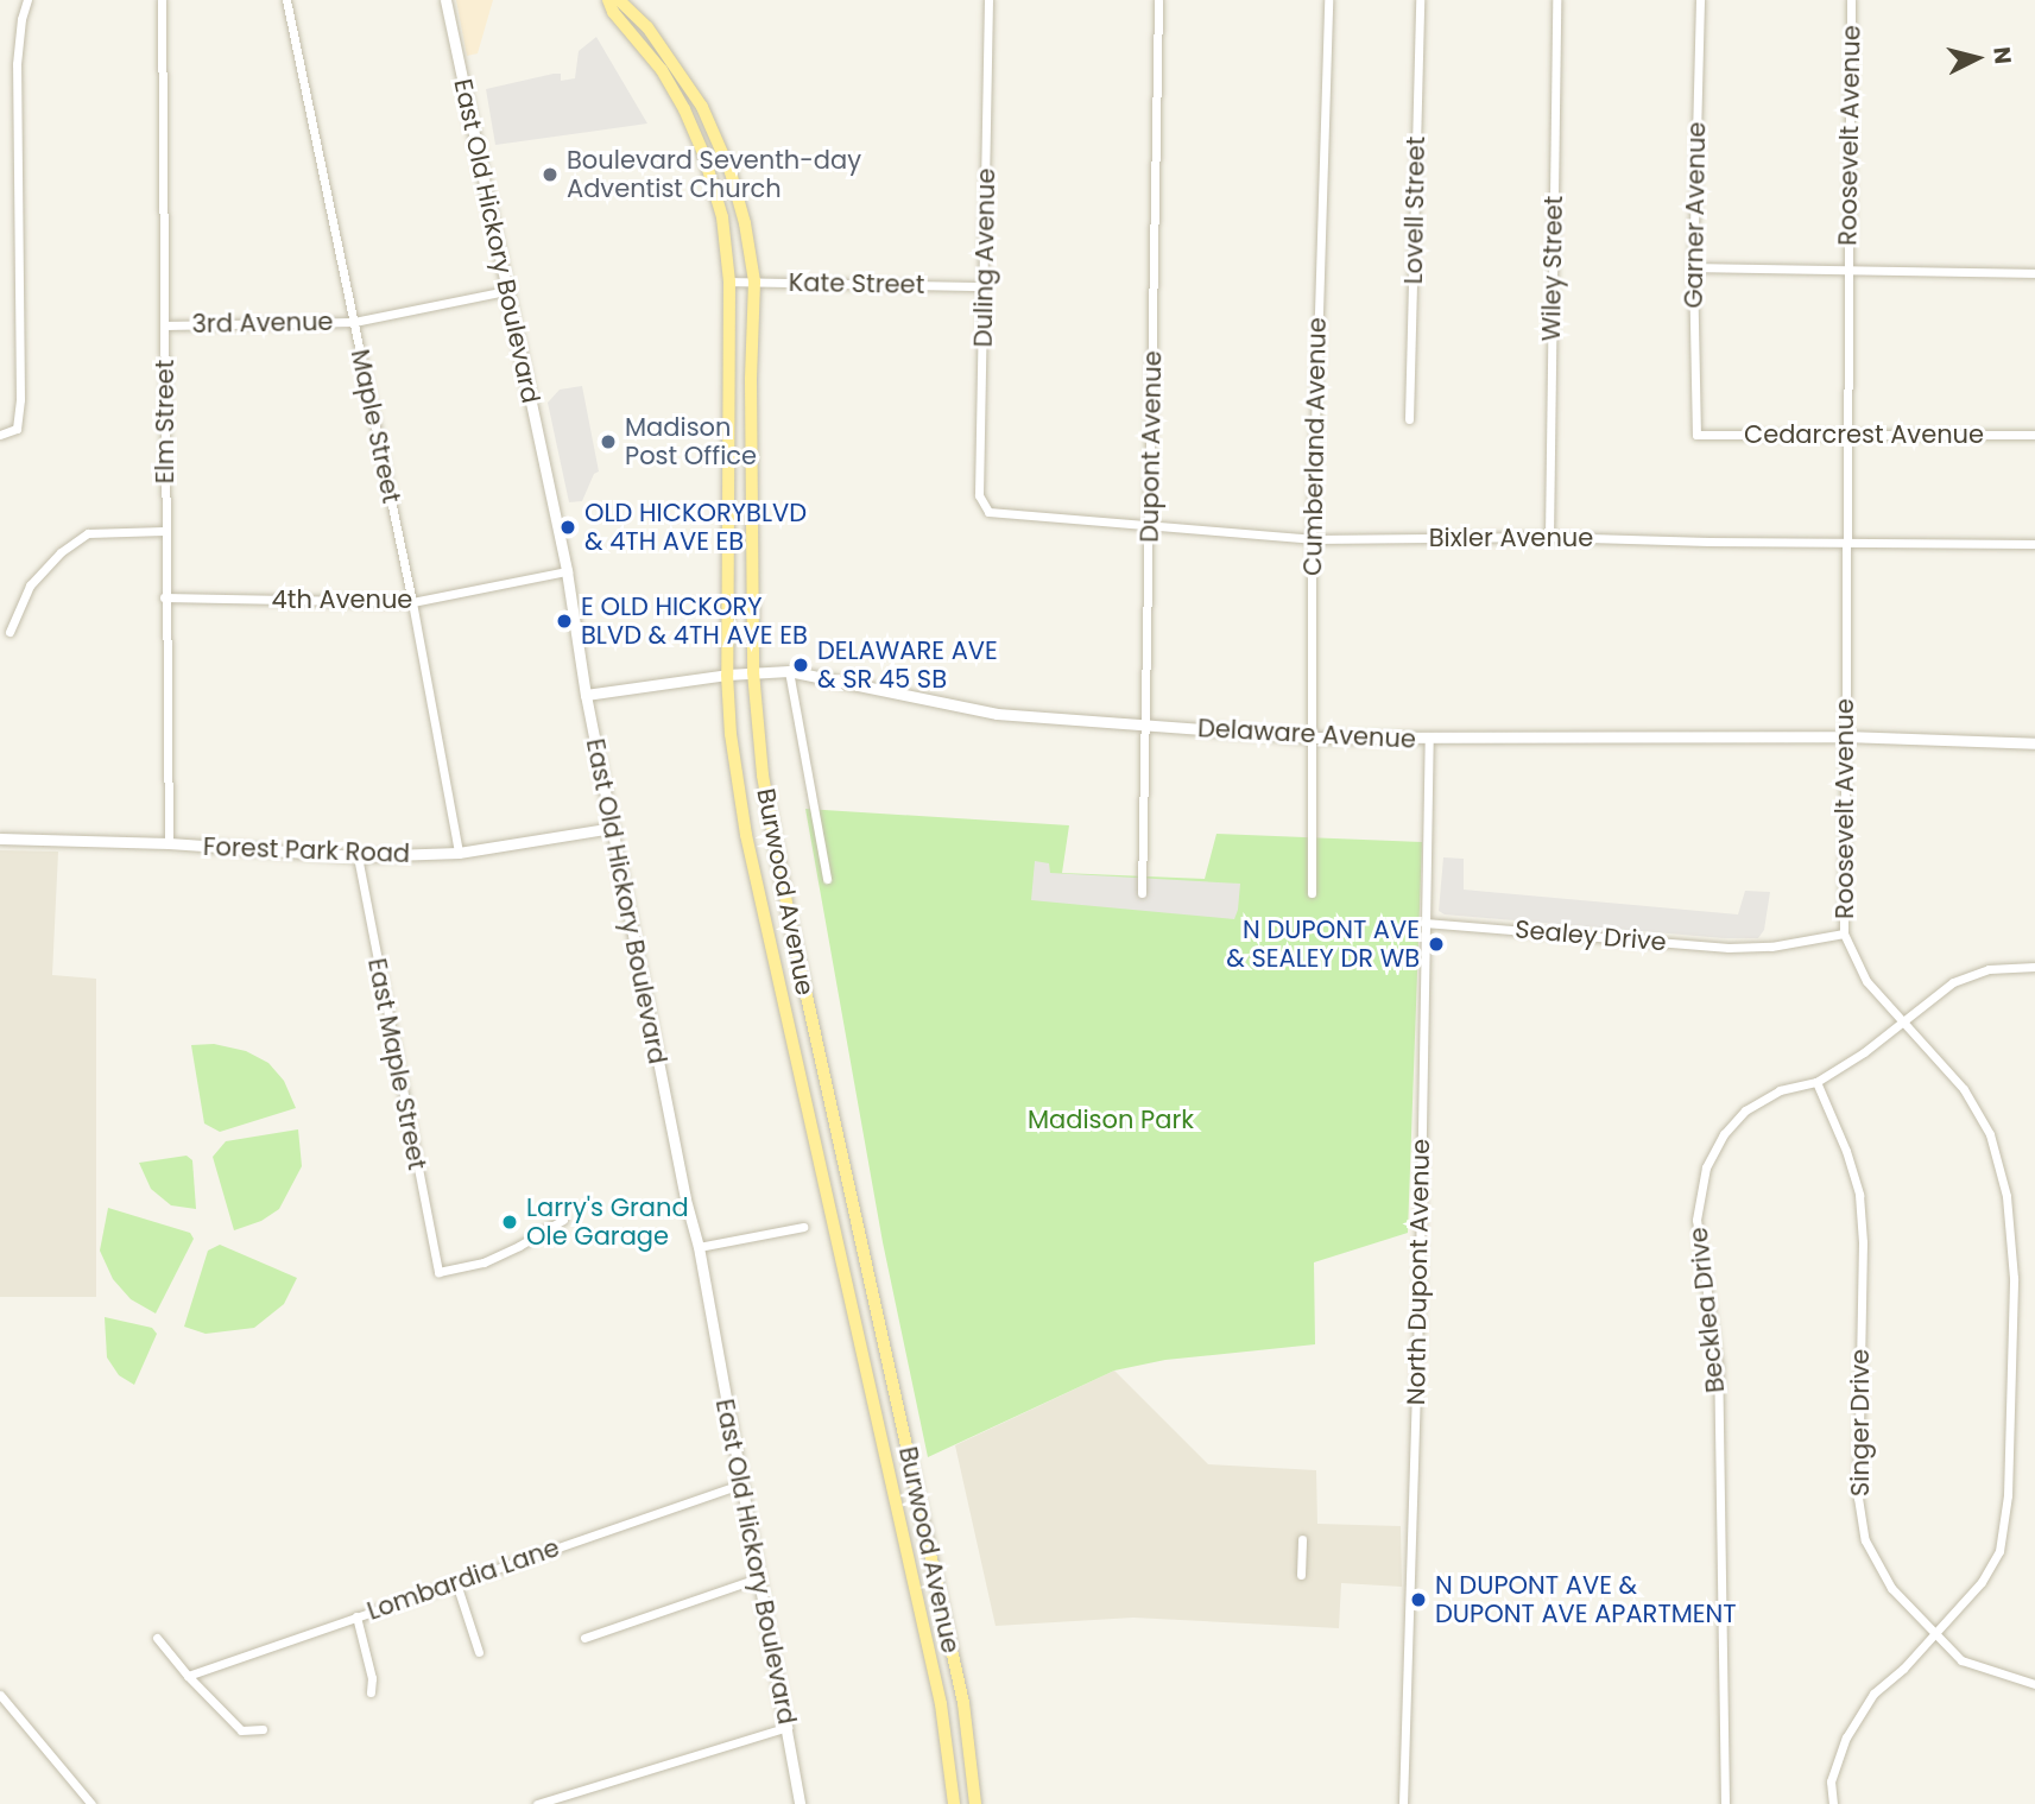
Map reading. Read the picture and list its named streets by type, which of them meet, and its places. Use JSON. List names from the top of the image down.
{
  "streets": {
    "main road": ["Burwood Avenue"],
    "street": [
      "Roosevelt Avenue",
      "Lovell Street",
      "Garner Avenue",
      "East Old Hickory Boulevard",
      "Duling Avenue",
      "Wiley Street",
      "Kate Street",
      "3rd Avenue",
      "Elm Street",
      "Maple Street",
      "Cedarcrest Avenue",
      "Dupont Avenue",
      "Cumberland Avenue",
      "Bixler Avenue",
      "4th Avenue",
      "Delaware Avenue",
      "Forest Park Road",
      "Sealey Drive",
      "East Maple Street",
      "North Dupont Avenue",
      "Becklea Drive",
      "Singer Drive",
      "Lombardia Lane"
    ]
  },
  "crossings": [
    ["Roosevelt Avenue", "Cedarcrest Avenue"],
    ["Roosevelt Avenue", "Bixler Avenue"],
    ["Roosevelt Avenue", "Delaware Avenue"],
    ["Roosevelt Avenue", "Sealey Drive"],
    ["Roosevelt Avenue", "Becklea Drive"],
    ["Roosevelt Avenue", "Singer Drive"],
    ["Garner Avenue", "Cedarcrest Avenue"],
    ["East Old Hickory Boulevard", "3rd Avenue"],
    ["East Old Hickory Boulevard", "4th Avenue"],
    ["East Old Hickory Boulevard", "Delaware Avenue"],
    ["East Old Hickory Boulevard", "Forest Park Road"],
    ["East Old Hickory Boulevard", "Lombardia Lane"],
    ["Duling Avenue", "Kate Street"],
    ["Duling Avenue", "Bixler Avenue"],
    ["Wiley Street", "Bixler Avenue"],
    ["Kate Street", "Burwood Avenue"],
    ["3rd Avenue", "Elm Street"],
    ["3rd Avenue", "Maple Street"],
    ["Elm Street", "4th Avenue"],
    ["Elm Street", "Forest Park Road"],
    ["Maple Street", "4th Avenue"],
    ["Maple Street", "Forest Park Road"],
    ["Dupont Avenue", "Bixler Avenue"],
    ["Dupont Avenue", "Delaware Avenue"],
    ["Cumberland Avenue", "Bixler Avenue"],
    ["Cumberland Avenue", "Delaware Avenue"],
    ["Delaware Avenue", "Burwood Avenue"],
    ["Delaware Avenue", "North Dupont Avenue"],
    ["Forest Park Road", "East Maple Street"],
    ["Sealey Drive", "North Dupont Avenue"],
    ["Becklea Drive", "Singer Drive"]
  ],
  "parks": ["Madison Park"],
  "places": [
    "Boulevard Seventh-day Adventist Church",
    "Madison Post Office",
    "OLD HICKORYBLVD & 4TH AVE EB",
    "E OLD HICKORY BLVD & 4TH AVE EB",
    "DELAWARE AVE & SR 45 SB",
    "N DUPONT AVE & SEALEY DR WB",
    "Larry's Grand Ole Garage",
    "N DUPONT AVE & DUPONT AVE APARTMENT"
  ],
  "north": "right"
}
